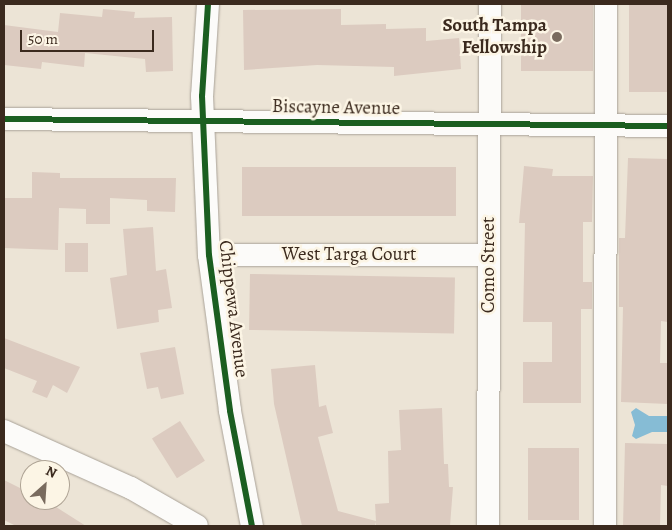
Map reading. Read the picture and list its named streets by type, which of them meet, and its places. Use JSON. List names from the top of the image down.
{
  "streets": {
    "street": [
      "Biscayne Avenue",
      "West Targa Court",
      "Como Street",
      "Chippewa Avenue"
    ]
  },
  "crossings": [
    ["Biscayne Avenue", "Como Street"],
    ["Biscayne Avenue", "Chippewa Avenue"],
    ["West Targa Court", "Como Street"],
    ["West Targa Court", "Chippewa Avenue"]
  ],
  "places": ["South Tampa Fellowship"],
  "scale_bar": "50 m",
  "north": "top right"
}
